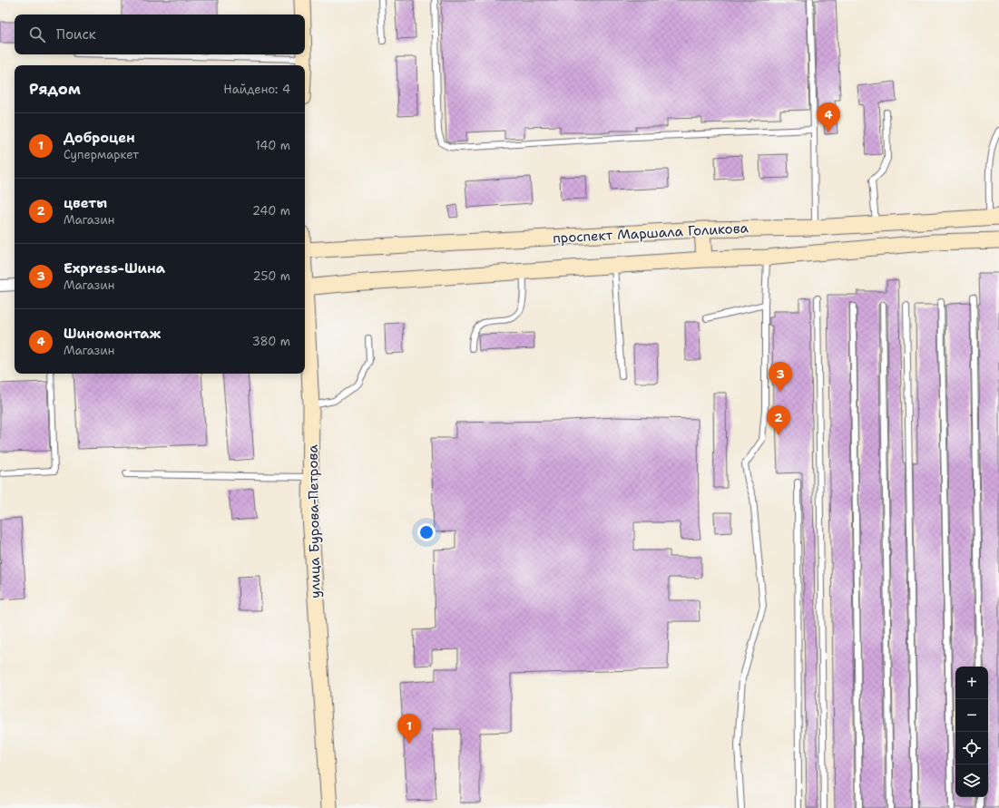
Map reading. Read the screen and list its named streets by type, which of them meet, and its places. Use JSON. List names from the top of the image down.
{
  "streets": {
    "main road": ["проспект Маршала Голикова", "улица Бурова-Петрова"]
  },
  "page": {
    "search": "Поиск",
    "heading": ["Рядом", "Найдено: 4"],
    "pins": [
      "4",
      "3",
      "2",
      "1"
    ],
    "list": [
      {
        "mark": "1",
        "name": "Доброцен",
        "note": "Супермаркет",
        "value": "140 m"
      },
      {
        "mark": "2",
        "name": "цветы",
        "note": "Магазин",
        "value": "240 m"
      },
      {
        "mark": "3",
        "name": "Express-Шина",
        "note": "Магазин",
        "value": "250 m"
      },
      {
        "mark": "4",
        "name": "Шиномонтаж",
        "note": "Магазин",
        "value": "380 m"
      }
    ],
    "map_buttons": ["+", "−"]
  }
}
